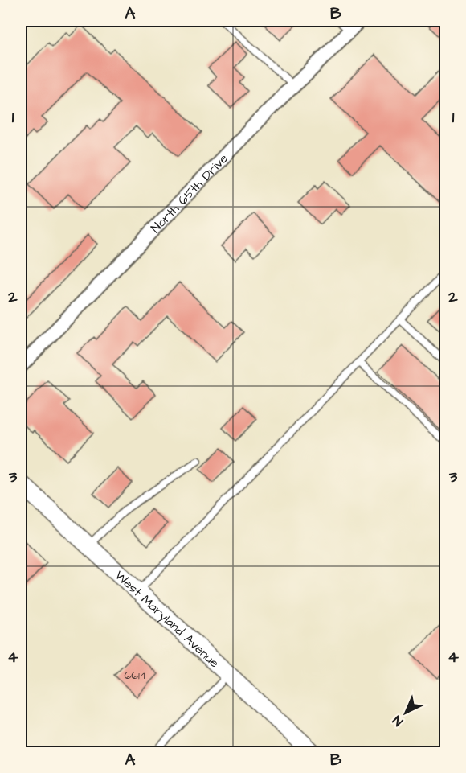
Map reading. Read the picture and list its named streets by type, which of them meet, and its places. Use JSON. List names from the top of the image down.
{
  "streets": {
    "street": ["North 65th Drive", "West Maryland Avenue"]
  },
  "house_numbers": ["6614"],
  "north": "bottom left",
  "grid": {
    "columns": ["A", "B"],
    "rows": [
      "1",
      "2",
      "3",
      "4"
    ]
  }
}
